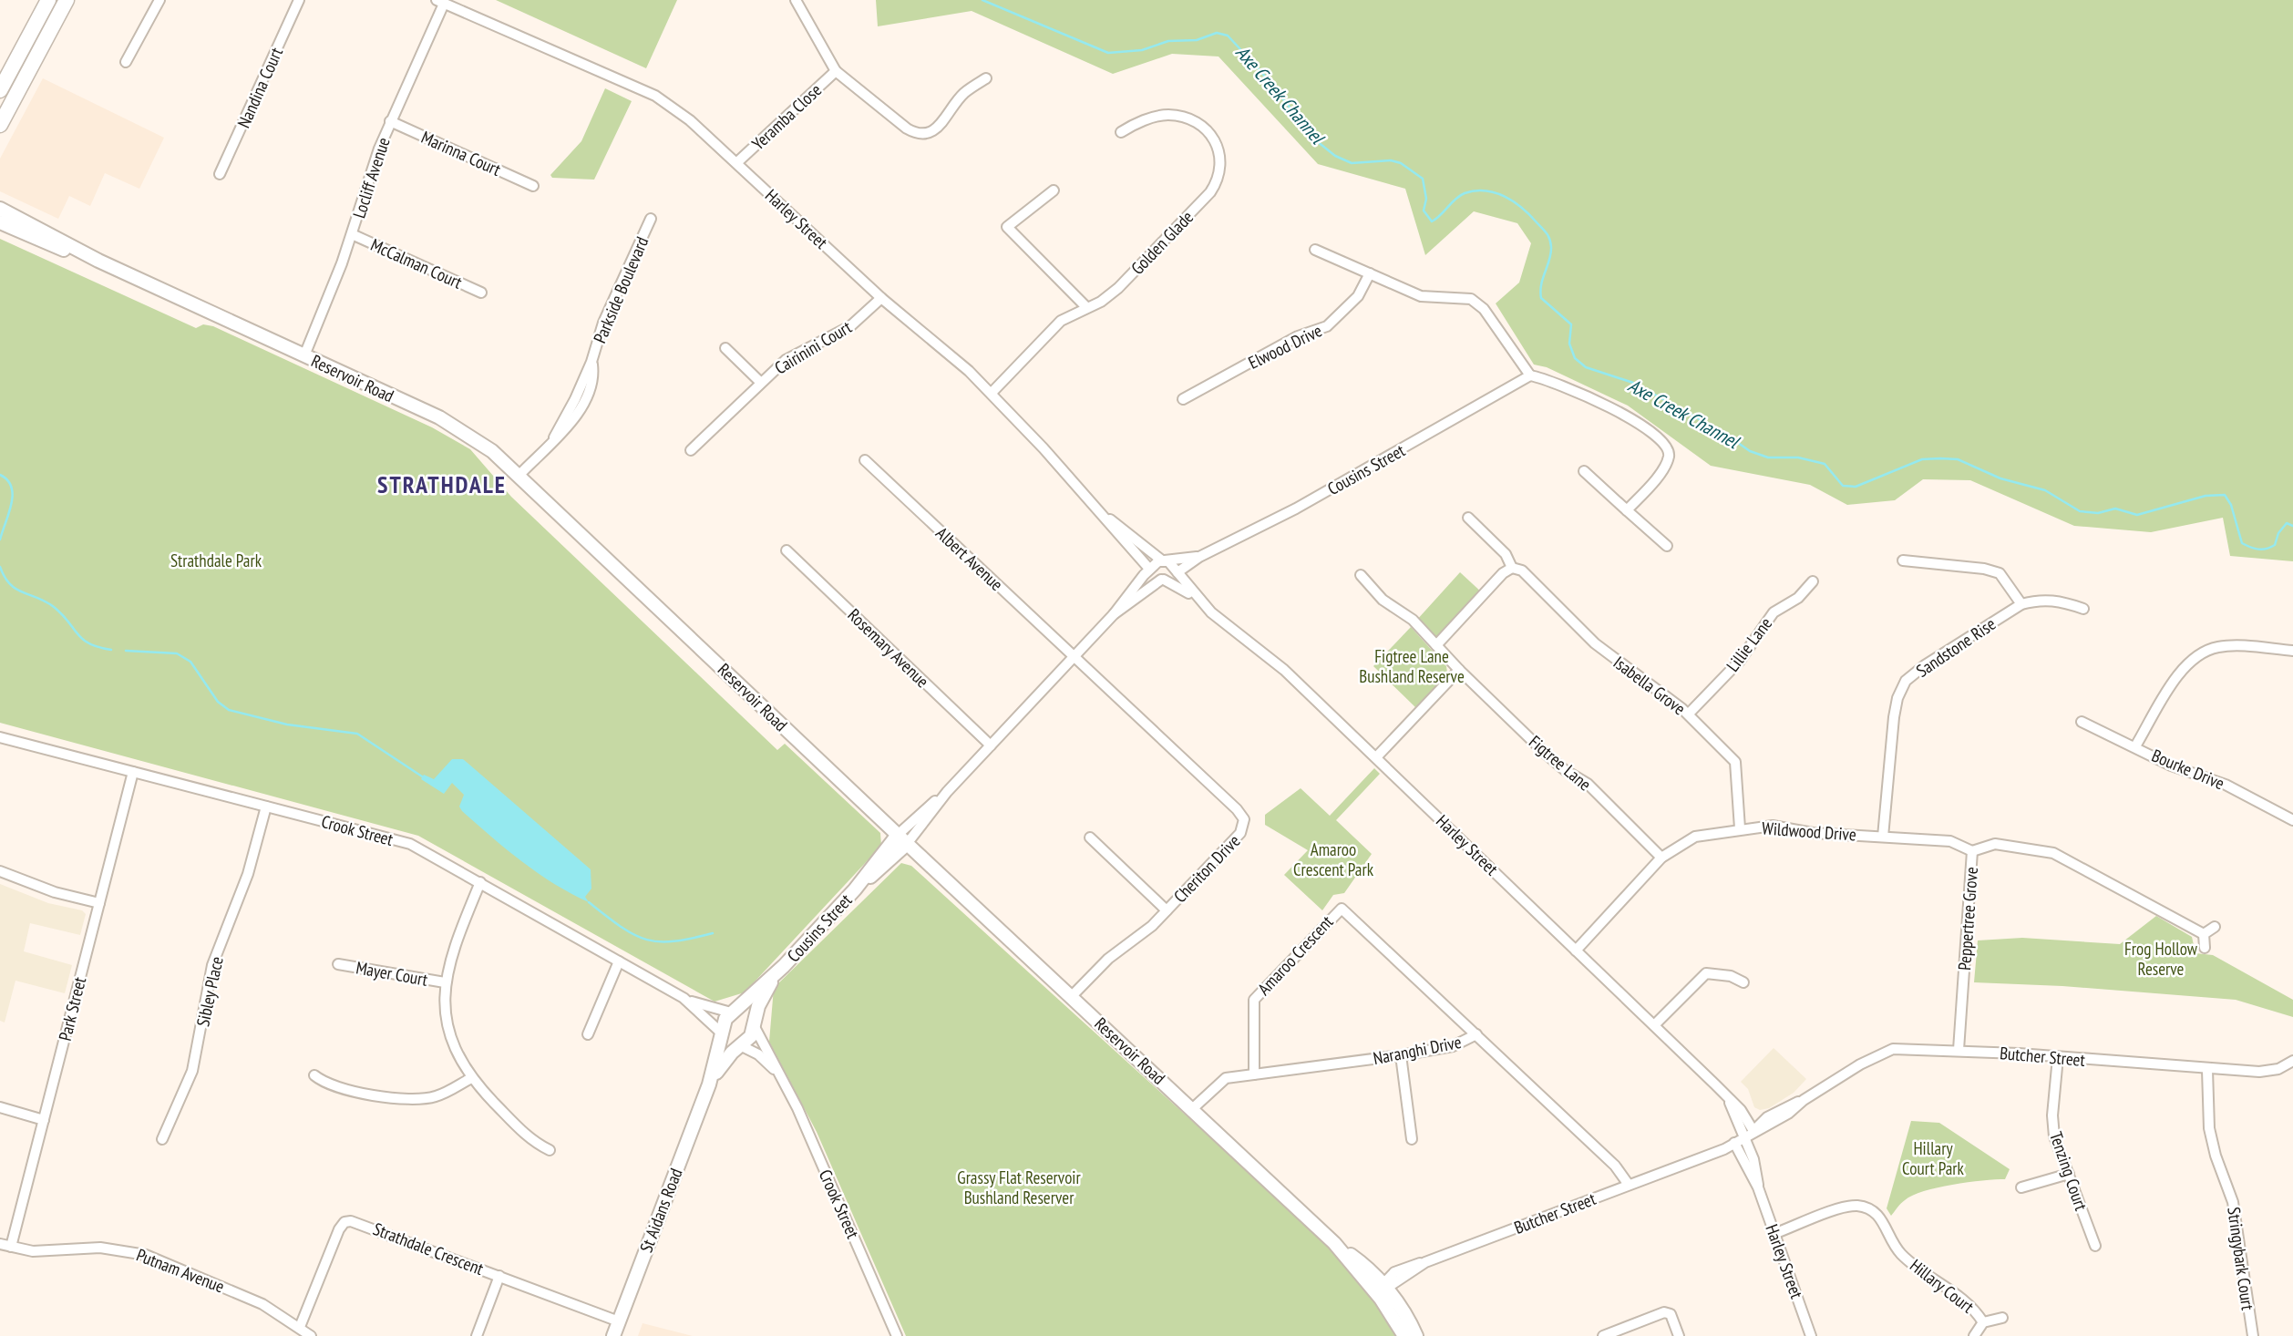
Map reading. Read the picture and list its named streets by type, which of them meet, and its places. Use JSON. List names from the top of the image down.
{
  "streets": {
    "main road": ["Reservoir Road", "Cousins Street", "St Aidans Road"],
    "street": [
      "Nandina Court",
      "Yeramba Close",
      "Marinna Court",
      "Locliff Avenue",
      "Harley Street",
      "Golden Glade",
      "McCalman Court",
      "Parkside Boulevard",
      "Elwood Drive",
      "Cairinini Court",
      "Albert Avenue",
      "Lillie Lane",
      "Sandstone Rise",
      "Rosemary Avenue",
      "Isabella Grove",
      "Figtree Lane",
      "Bourke Drive",
      "Crook Street",
      "Wildwood Drive",
      "Cheriton Drive",
      "Peppertree Grove",
      "Amaroo Crescent",
      "Mayer Court",
      "Sibley Place",
      "Park Street",
      "Naranghi Drive",
      "Butcher Street",
      "Tenzing Court",
      "Strathdale Crescent",
      "Stringybark Court",
      "Putnam Avenue",
      "Hillary Court"
    ]
  },
  "crossings": [
    ["Yeramba Close", "Harley Street"],
    ["Marinna Court", "Locliff Avenue"],
    ["Locliff Avenue", "Harley Street"],
    ["Locliff Avenue", "McCalman Court"],
    ["Locliff Avenue", "Reservoir Road"],
    ["Harley Street", "Golden Glade"],
    ["Harley Street", "Cairinini Court"],
    ["Harley Street", "Cousins Street"],
    ["Harley Street", "Wildwood Drive"],
    ["Harley Street", "Butcher Street"],
    ["Harley Street", "Hillary Court"],
    ["Parkside Boulevard", "Reservoir Road"],
    ["Reservoir Road", "Cousins Street"],
    ["Reservoir Road", "Cheriton Drive"],
    ["Reservoir Road", "Naranghi Drive"],
    ["Reservoir Road", "Butcher Street"],
    ["Cousins Street", "Albert Avenue"],
    ["Cousins Street", "Rosemary Avenue"],
    ["Cousins Street", "Crook Street"],
    ["Cousins Street", "Cheriton Drive"],
    ["Cousins Street", "St Aidans Road"],
    ["Albert Avenue", "Cheriton Drive"],
    ["Lillie Lane", "Isabella Grove"],
    ["Sandstone Rise", "Wildwood Drive"],
    ["Isabella Grove", "Wildwood Drive"],
    ["Figtree Lane", "Wildwood Drive"],
    ["Crook Street", "Sibley Place"],
    ["Crook Street", "Park Street"],
    ["Crook Street", "St Aidans Road"],
    ["Wildwood Drive", "Peppertree Grove"],
    ["Peppertree Grove", "Butcher Street"],
    ["Amaroo Crescent", "Naranghi Drive"],
    ["Park Street", "Putnam Avenue"],
    ["Naranghi Drive", "Butcher Street"],
    ["Butcher Street", "Tenzing Court"],
    ["Butcher Street", "Stringybark Court"],
    ["St Aidans Road", "Strathdale Crescent"],
    ["Strathdale Crescent", "Putnam Avenue"]
  ],
  "districts": ["STRATHDALE"],
  "water": ["Axe Creek Channel"],
  "parks": [
    "Strathdale Park",
    "Figtree Lane Bushland Reserve",
    "Amaroo Crescent Park",
    "Frog Hollow Reserve",
    "Hillary Court Park",
    "Grassy Flat Reservoir Bushland Reserver"
  ]
}
